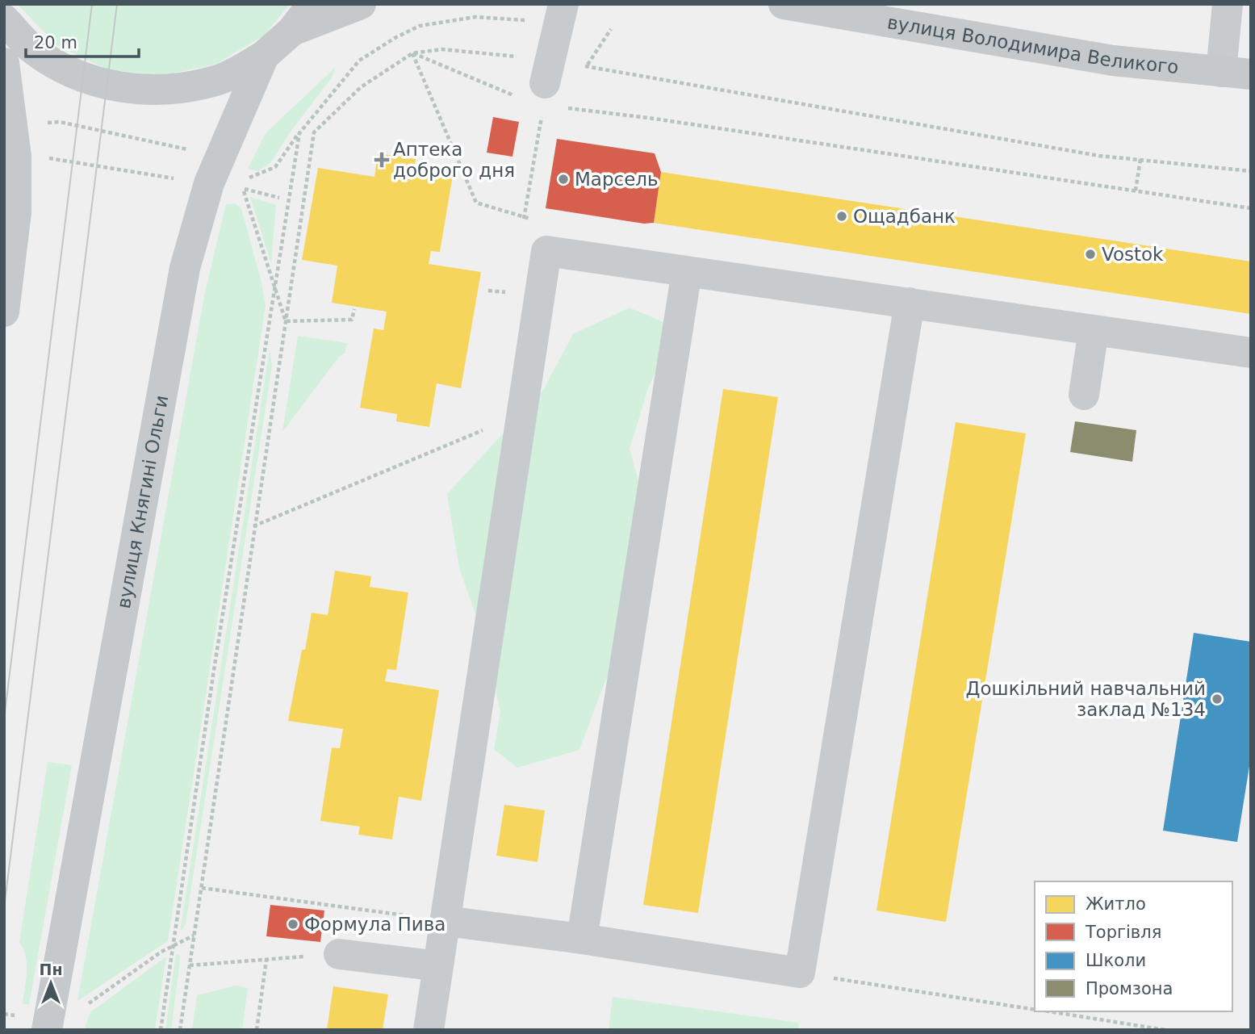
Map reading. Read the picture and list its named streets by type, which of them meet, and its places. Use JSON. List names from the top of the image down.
{
  "streets": {
    "main road": ["вулиця Володимира Великого", "вулиця Княгині Ольги"]
  },
  "places": {
    "health": ["Аптека доброго дня"],
    "other": [
      "Марсель",
      "Ощадбанк",
      "Vostok",
      "Дошкільний навчальний заклад №134",
      "Формула Пива"
    ]
  },
  "legend": [
    "Житло",
    "Торгівля",
    "Школи",
    "Промзона"
  ],
  "scale_bar": "20 m",
  "north": "top"
}
